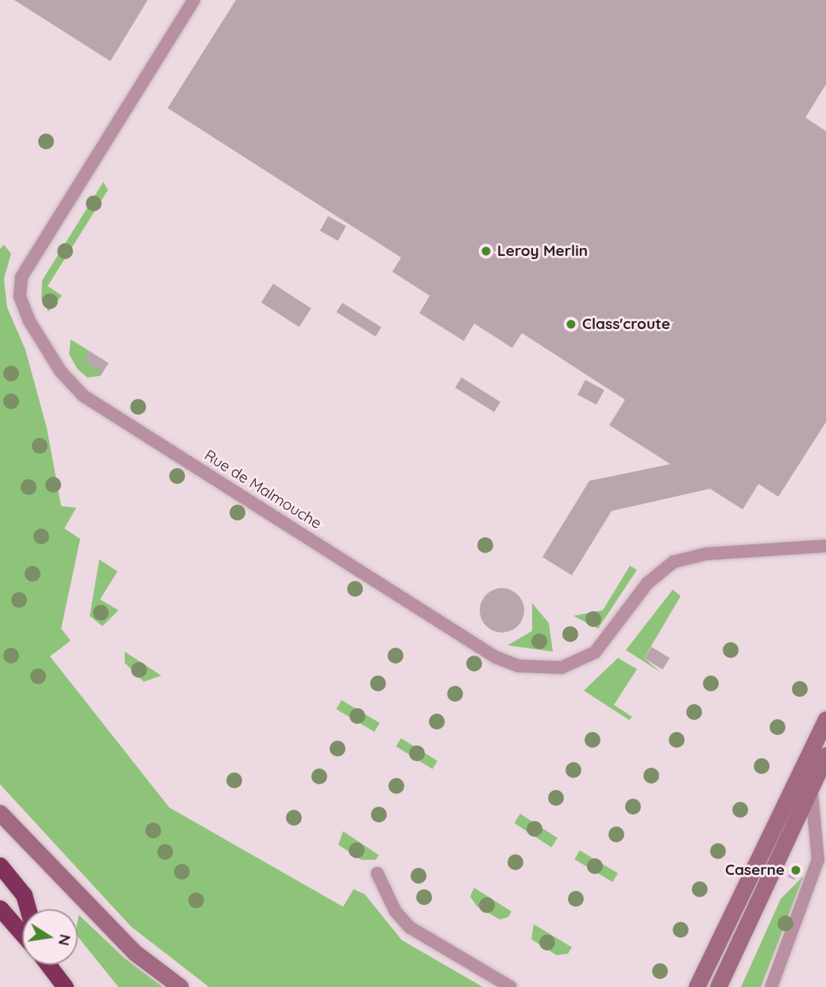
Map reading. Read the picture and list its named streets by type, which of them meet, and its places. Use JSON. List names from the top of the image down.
{
  "streets": {
    "lane": ["Rue de Malmouche"]
  },
  "places": ["Leroy Merlin", "Class'croute", "Caserne"],
  "north": "right"
}
